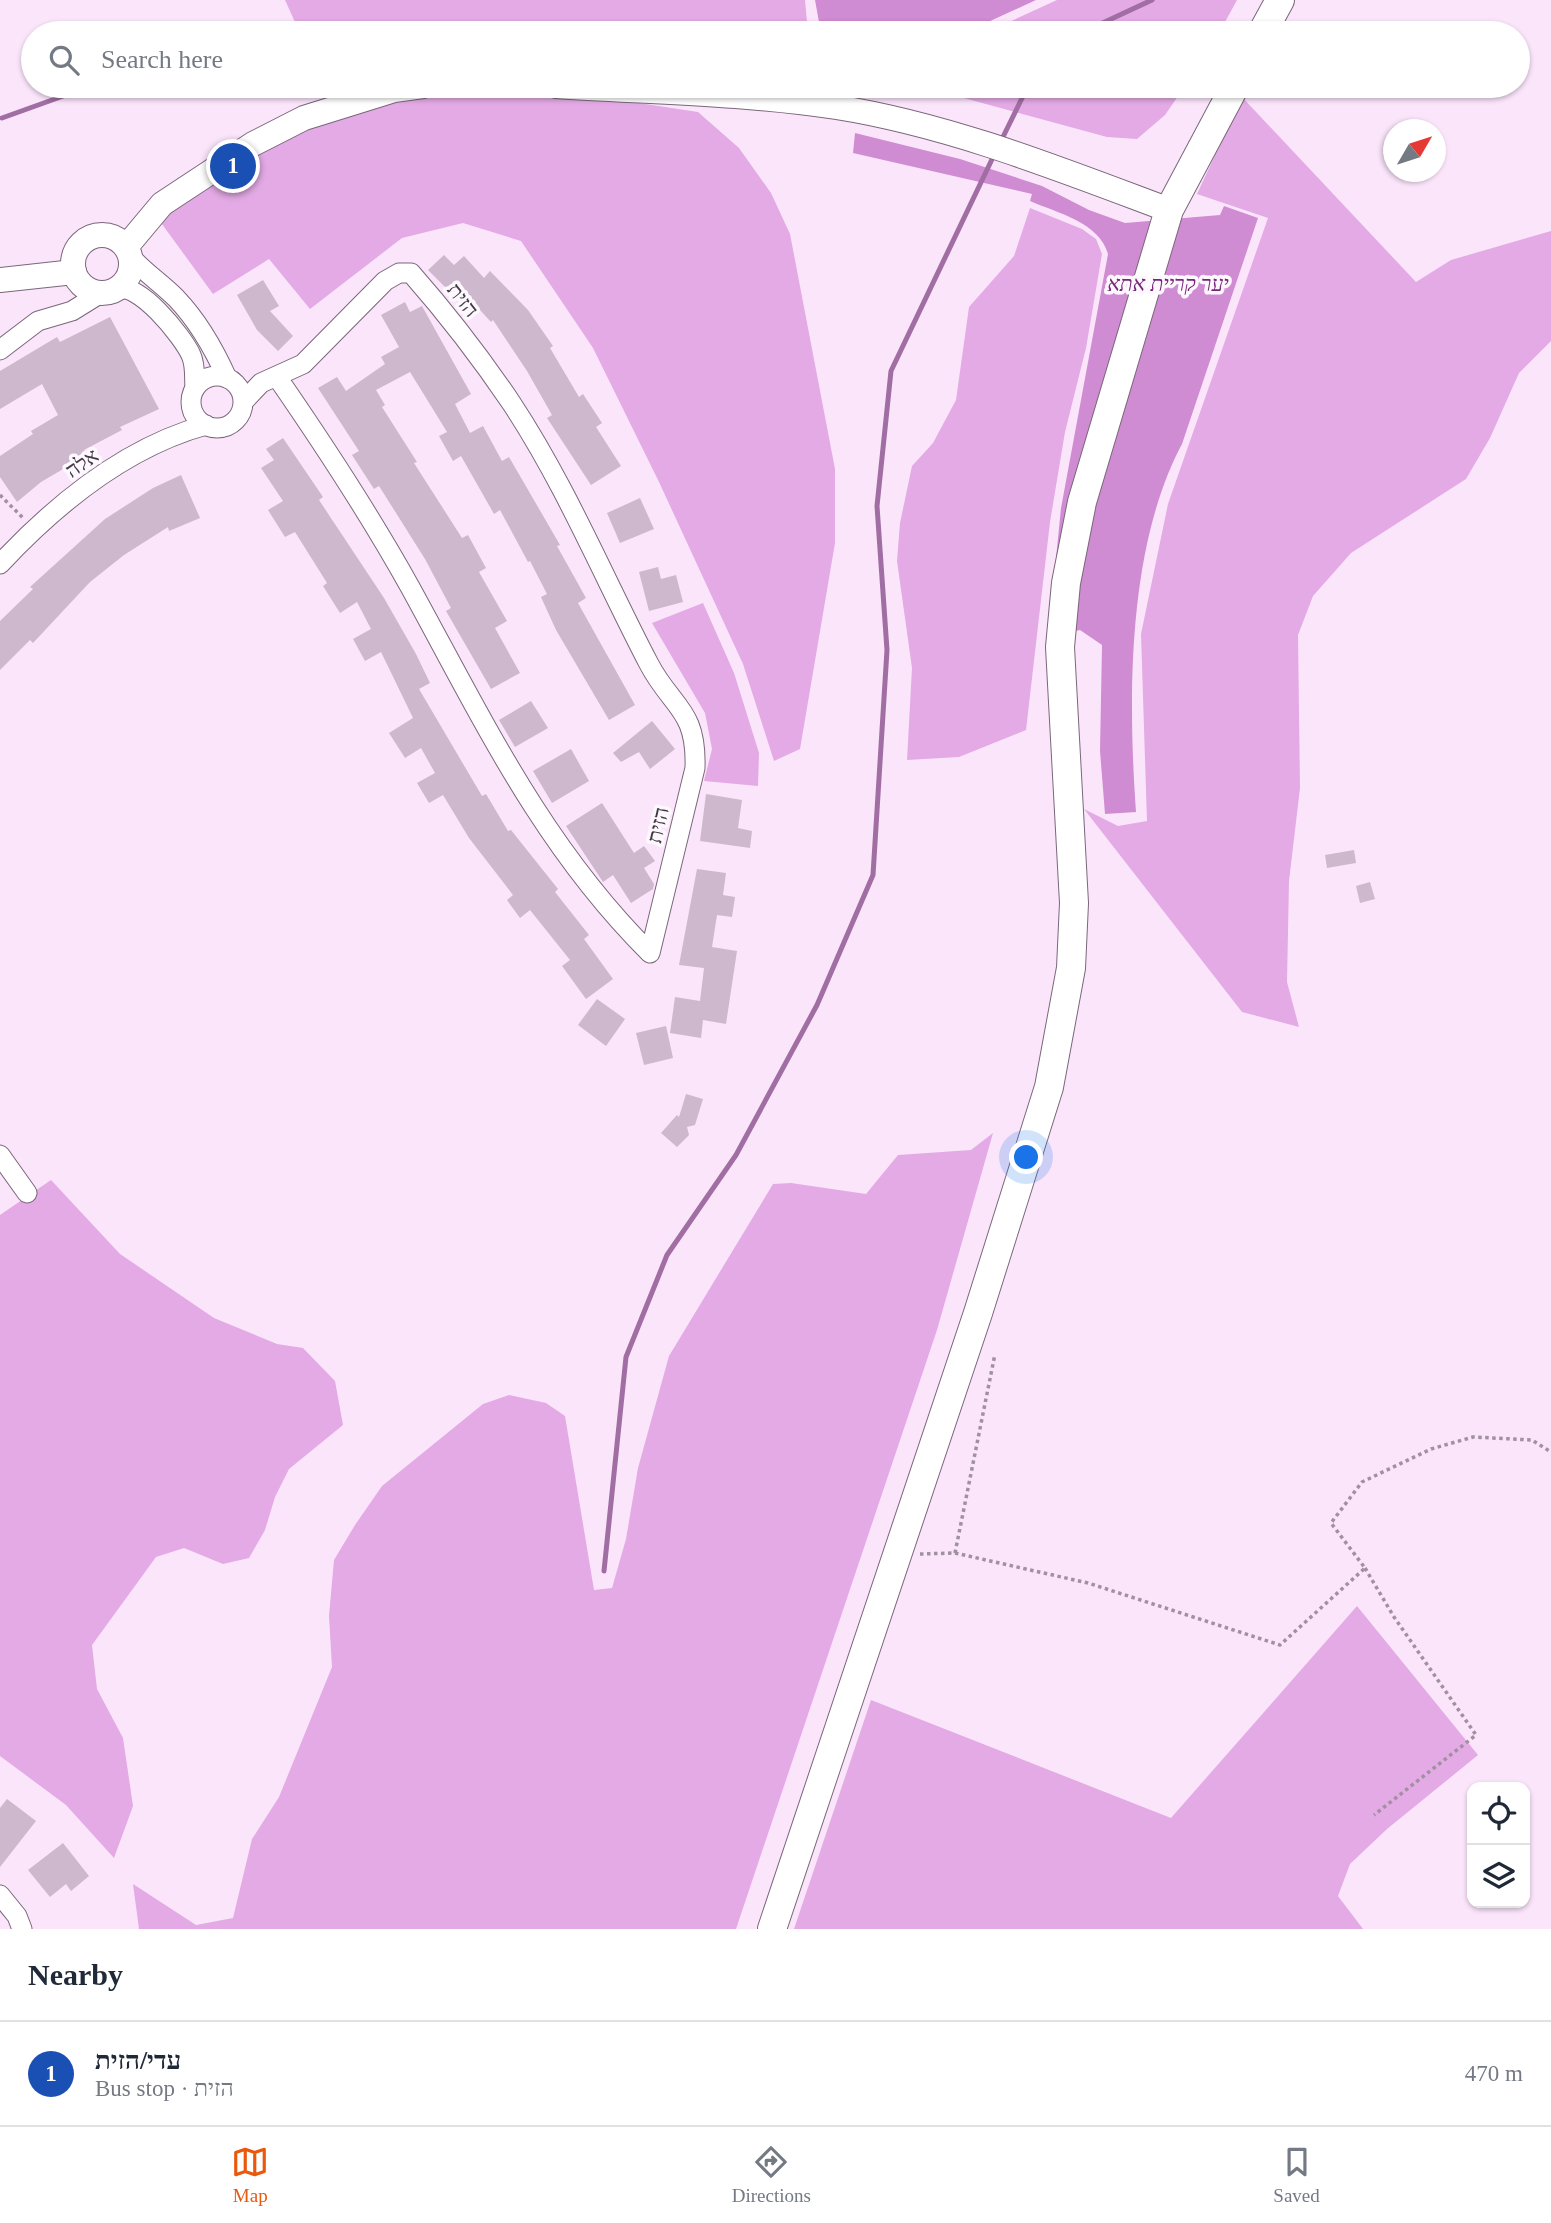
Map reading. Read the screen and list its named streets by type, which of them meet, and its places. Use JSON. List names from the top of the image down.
{
  "streets": {
    "street": ["הזית", "אלה"]
  },
  "crossings": [
    ["הזית", "אלה"]
  ],
  "parks": ["יער קריית אתא"],
  "north": "top right",
  "page": {
    "search": "Search here",
    "pins": "1",
    "heading": "Nearby",
    "list": [
      {
        "mark": "1",
        "name": "עדי/הזית",
        "note": "Bus stop · הזית",
        "value": "470 m"
      }
    ],
    "nav": ["Map", "Directions", "Saved"]
  }
}
